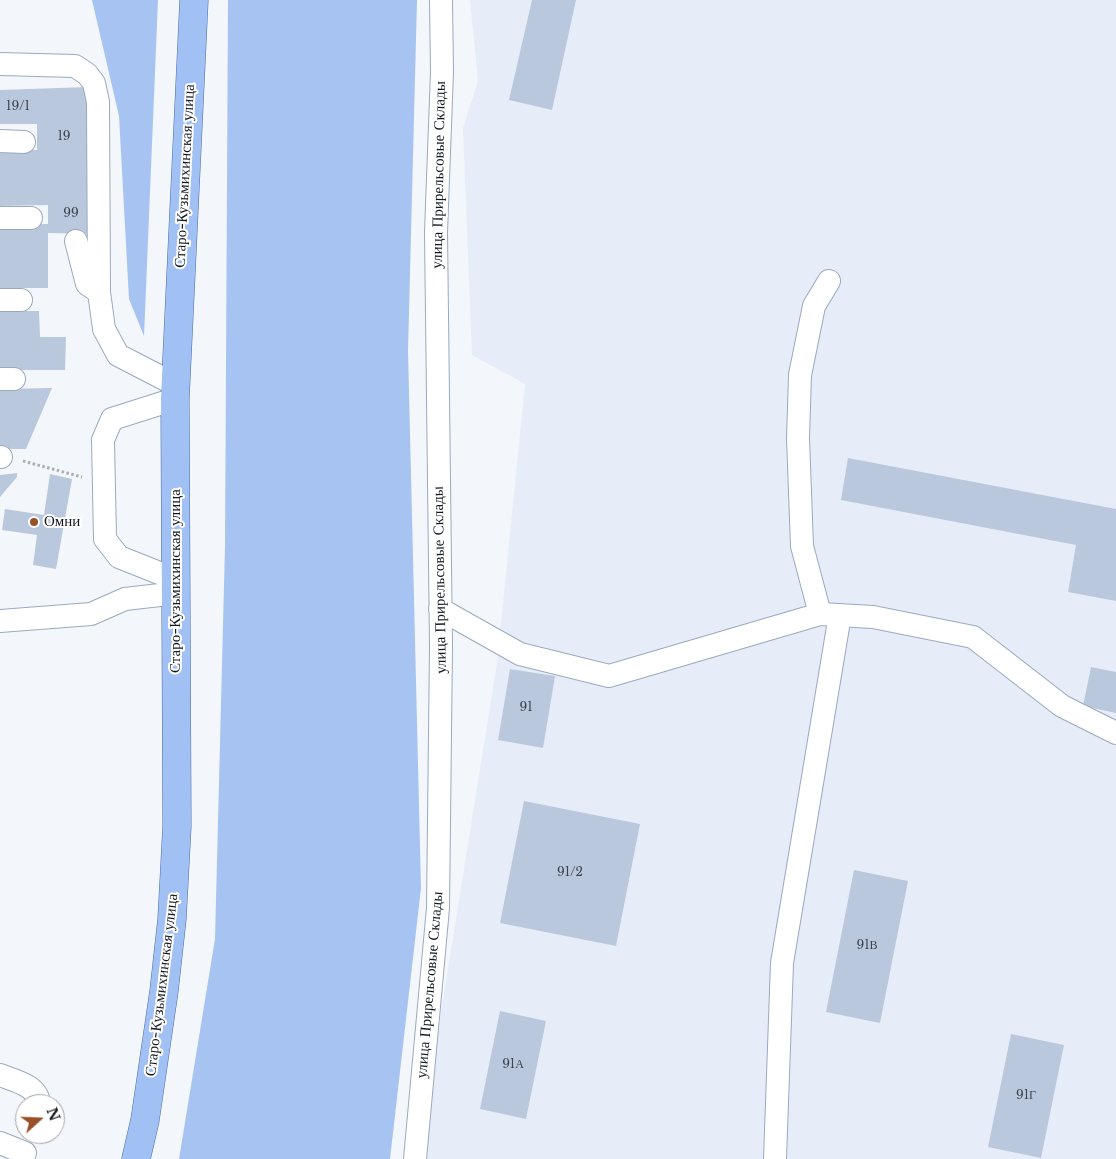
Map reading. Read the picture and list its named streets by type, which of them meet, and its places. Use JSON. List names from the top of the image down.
{
  "streets": {
    "main road": ["Старо-Кузьмихинская улица"],
    "street": ["улица Прирельсовые Склады"]
  },
  "places": ["Омни"],
  "house_numbers": [
    "19/1",
    "19",
    "99",
    "91",
    "91/2",
    "91В",
    "91А",
    "91Г"
  ],
  "north": "right"
}
